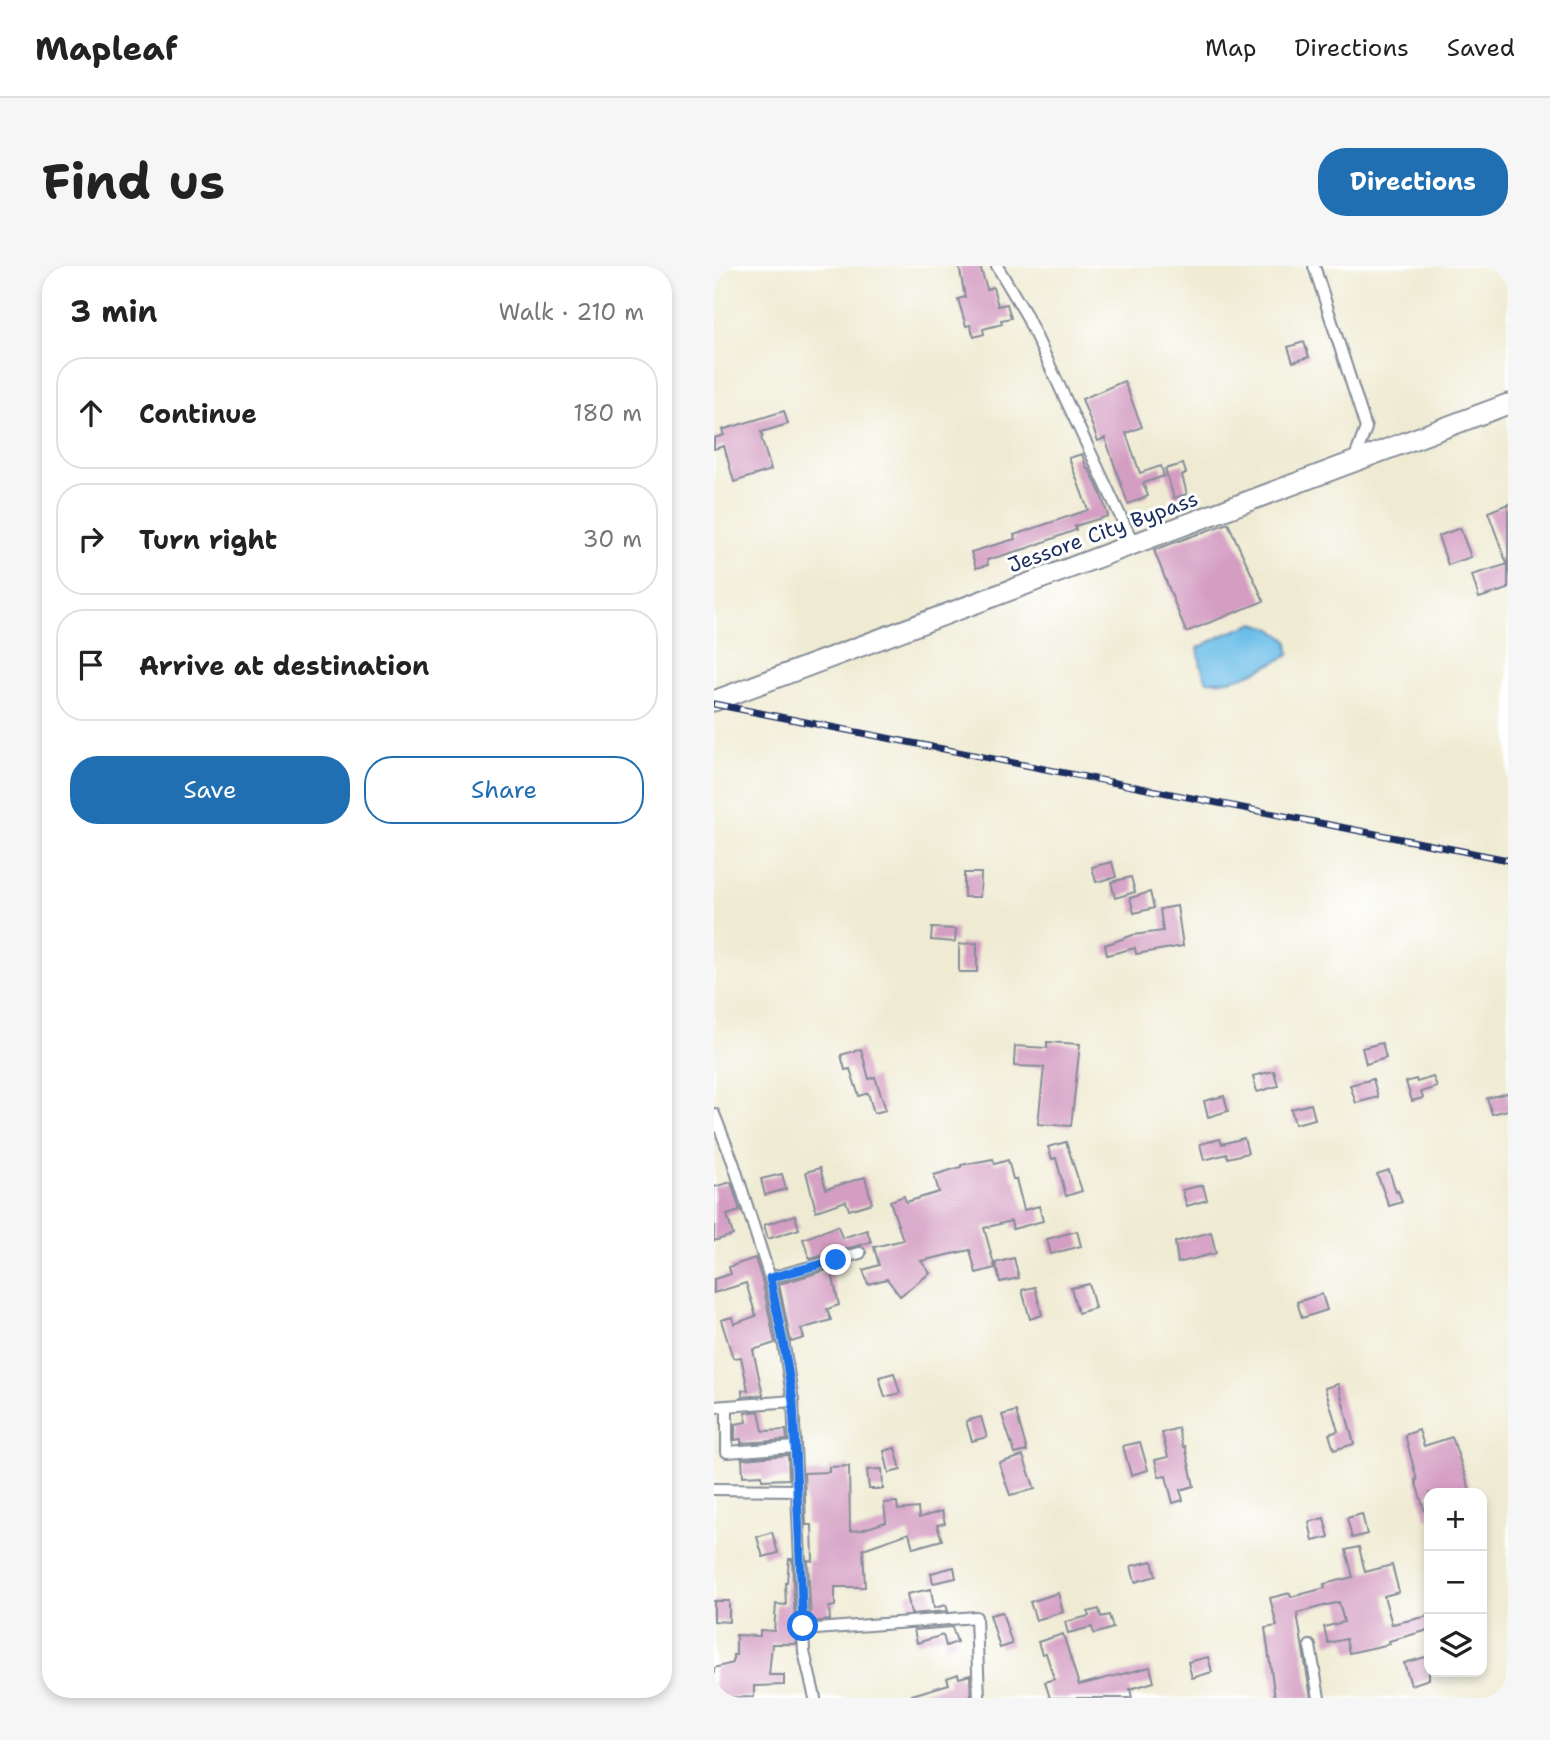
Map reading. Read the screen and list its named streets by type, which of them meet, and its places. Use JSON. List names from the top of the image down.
{
  "streets": {
    "highway": ["Jessore City Bypass"]
  },
  "page": {
    "header": "Mapleaf",
    "nav": ["Map", "Directions", "Saved"],
    "buttons": [
      "Directions",
      ["Save", "Share"]
    ],
    "title": "Find us",
    "heading": ["3 min", "Walk · 210 m"],
    "list": [
      ["Continue", "180 m"],
      ["Turn right", "30 m"],
      "Arrive at destination"
    ],
    "map_buttons": ["+", "−"]
  }
}
